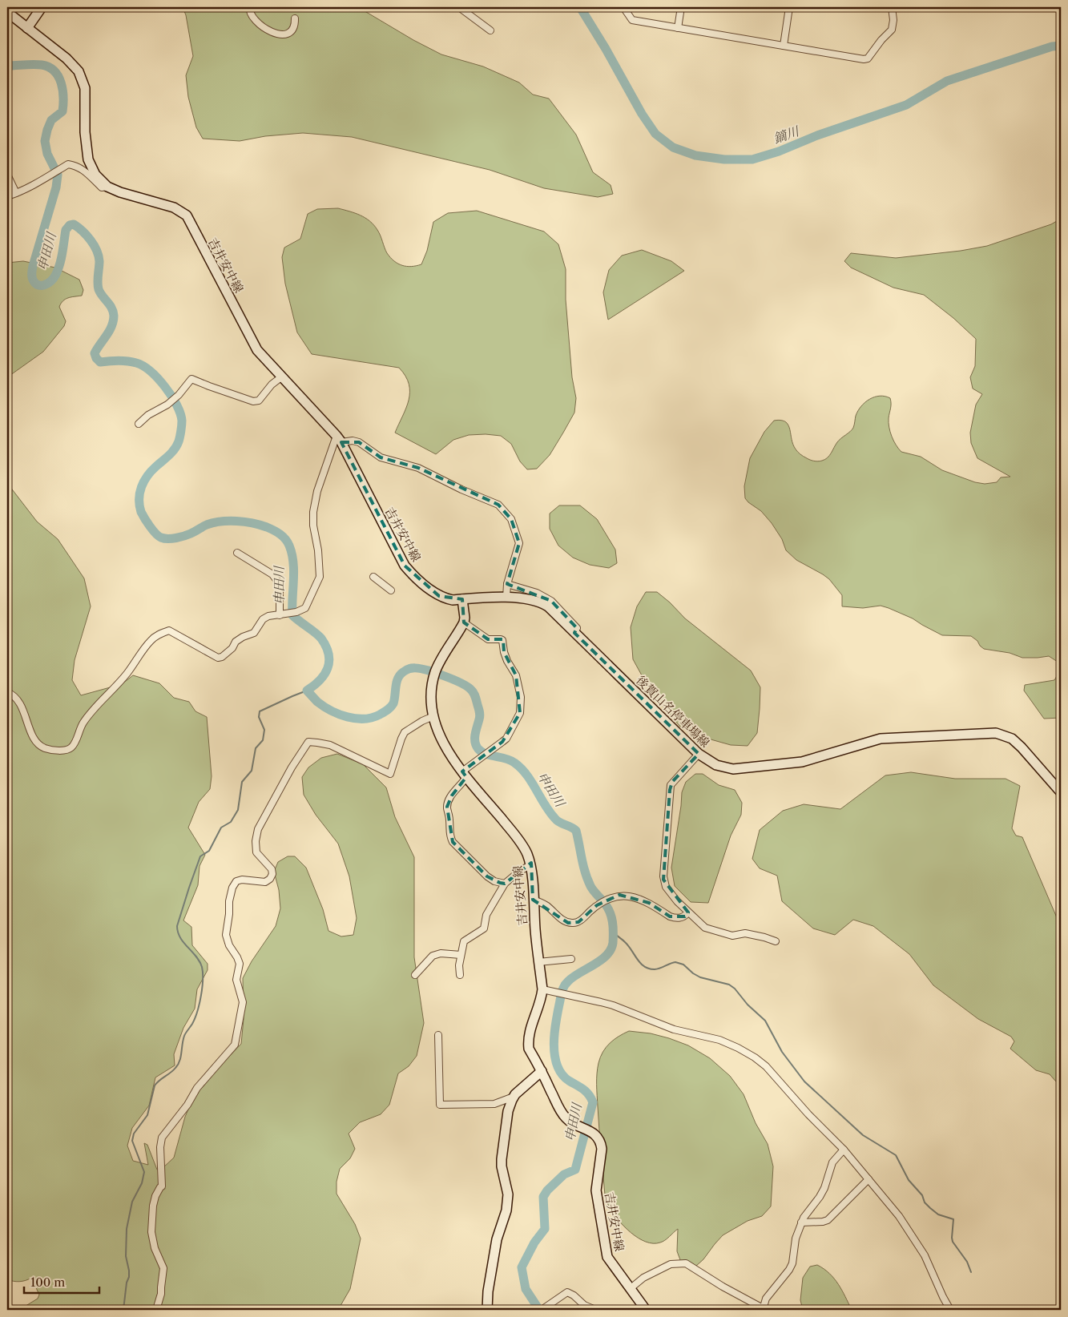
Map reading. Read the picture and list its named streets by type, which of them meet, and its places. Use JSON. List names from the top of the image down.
{
  "streets": {
    "main road": ["吉井安中線", "後賀山名停車場線"]
  },
  "crossings": [
    ["吉井安中線", "後賀山名停車場線"]
  ],
  "water": ["鏑川", "申田川"],
  "scale_bar": "100 m"
}
